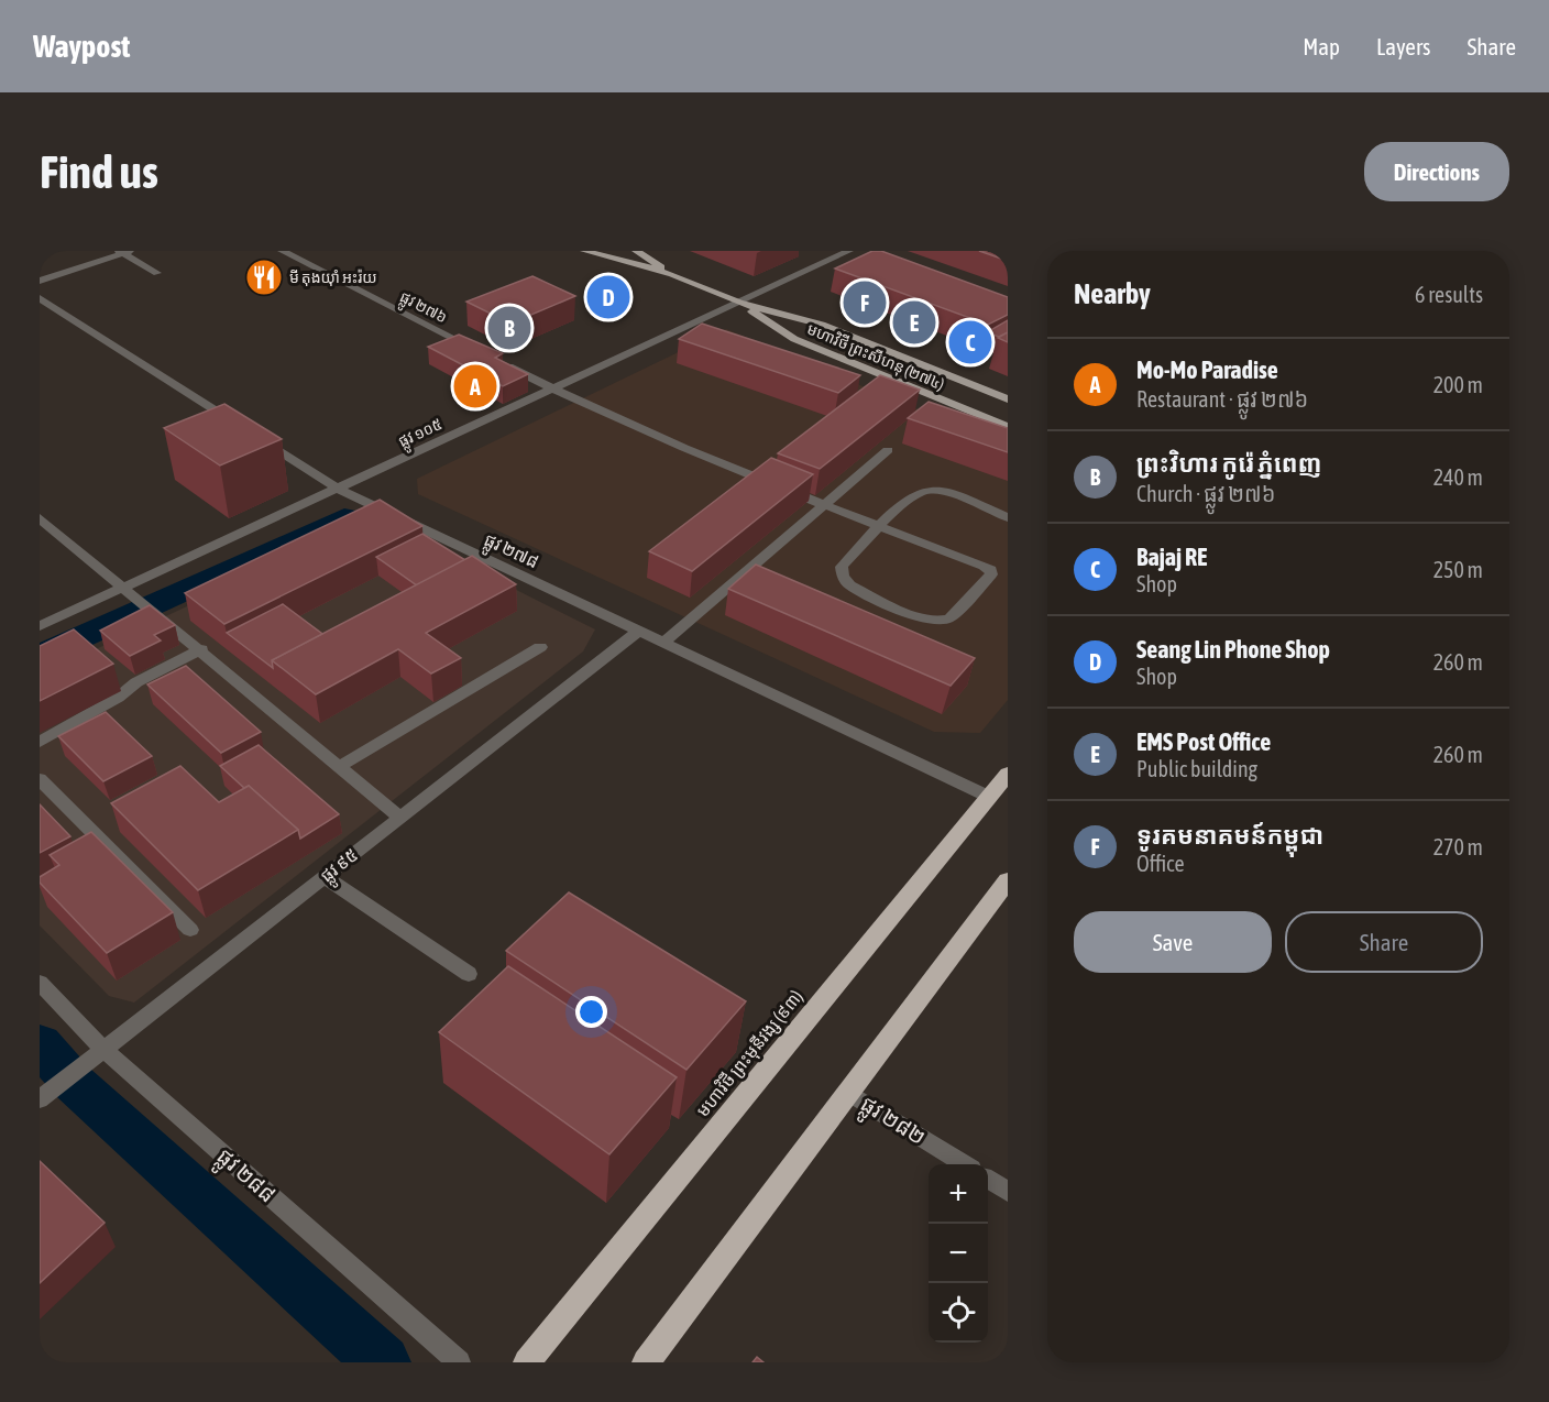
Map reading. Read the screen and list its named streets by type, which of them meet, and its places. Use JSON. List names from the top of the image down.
{
  "streets": {
    "highway": ["មហាវិថី ព្រះមុនីវង្ស (៩៣)"],
    "main road": ["មហាវិថី ព្រះសីហនុ (២៧៤)"],
    "street": [
      "ផ្លូវ ២៧៦",
      "ផ្លូវ ១០៥",
      "ផ្លូវ ២៧៨",
      "ផ្លូវ ៩៥",
      "ផ្លូវ ២៨២",
      "ផ្លូវ ២៨៨"
    ]
  },
  "crossings": [
    ["មហាវិថី ព្រះសីហនុ (២៧៤)", "ផ្លូវ ១០៥"],
    ["ផ្លូវ ១០៥", "ផ្លូវ ២៧៨"],
    ["ផ្លូវ ២៧៨", "ផ្លូវ ៩៥"],
    ["ផ្លូវ ២៧៨", "មហាវិថី ព្រះមុនីវង្ស (៩៣)"],
    ["ផ្លូវ ៩៥", "ផ្លូវ ២៨៨"]
  ],
  "places": {
    "restaurant": ["មី តុងយ៉ាំ អះរ៉យ"]
  },
  "page": {
    "header": "Waypost",
    "nav": ["Map", "Layers", "Share"],
    "buttons": [
      "Directions",
      ["Save", "Share"]
    ],
    "title": "Find us",
    "heading": ["Nearby", "6 results"],
    "pins": [
      "D",
      "F",
      "E",
      "B",
      "C",
      "A"
    ],
    "list": [
      {
        "mark": "A",
        "name": "Mo-Mo Paradise",
        "note": "Restaurant · ផ្លូវ ២៧៦",
        "value": "200 m"
      },
      {
        "mark": "B",
        "name": "ព្រះវិហារ កូរ៉េ ភ្នំពេញ",
        "note": "Church · ផ្លូវ ២៧៦",
        "value": "240 m"
      },
      {
        "mark": "C",
        "name": "Bajaj RE",
        "note": "Shop",
        "value": "250 m"
      },
      {
        "mark": "D",
        "name": "Seang Lin Phone Shop",
        "note": "Shop",
        "value": "260 m"
      },
      {
        "mark": "E",
        "name": "EMS Post Office",
        "note": "Public building",
        "value": "260 m"
      },
      {
        "mark": "F",
        "name": "ទូរគមនាគមន៍កម្ពុជា",
        "note": "Office",
        "value": "270 m"
      }
    ],
    "map_buttons": ["+", "−"]
  }
}
